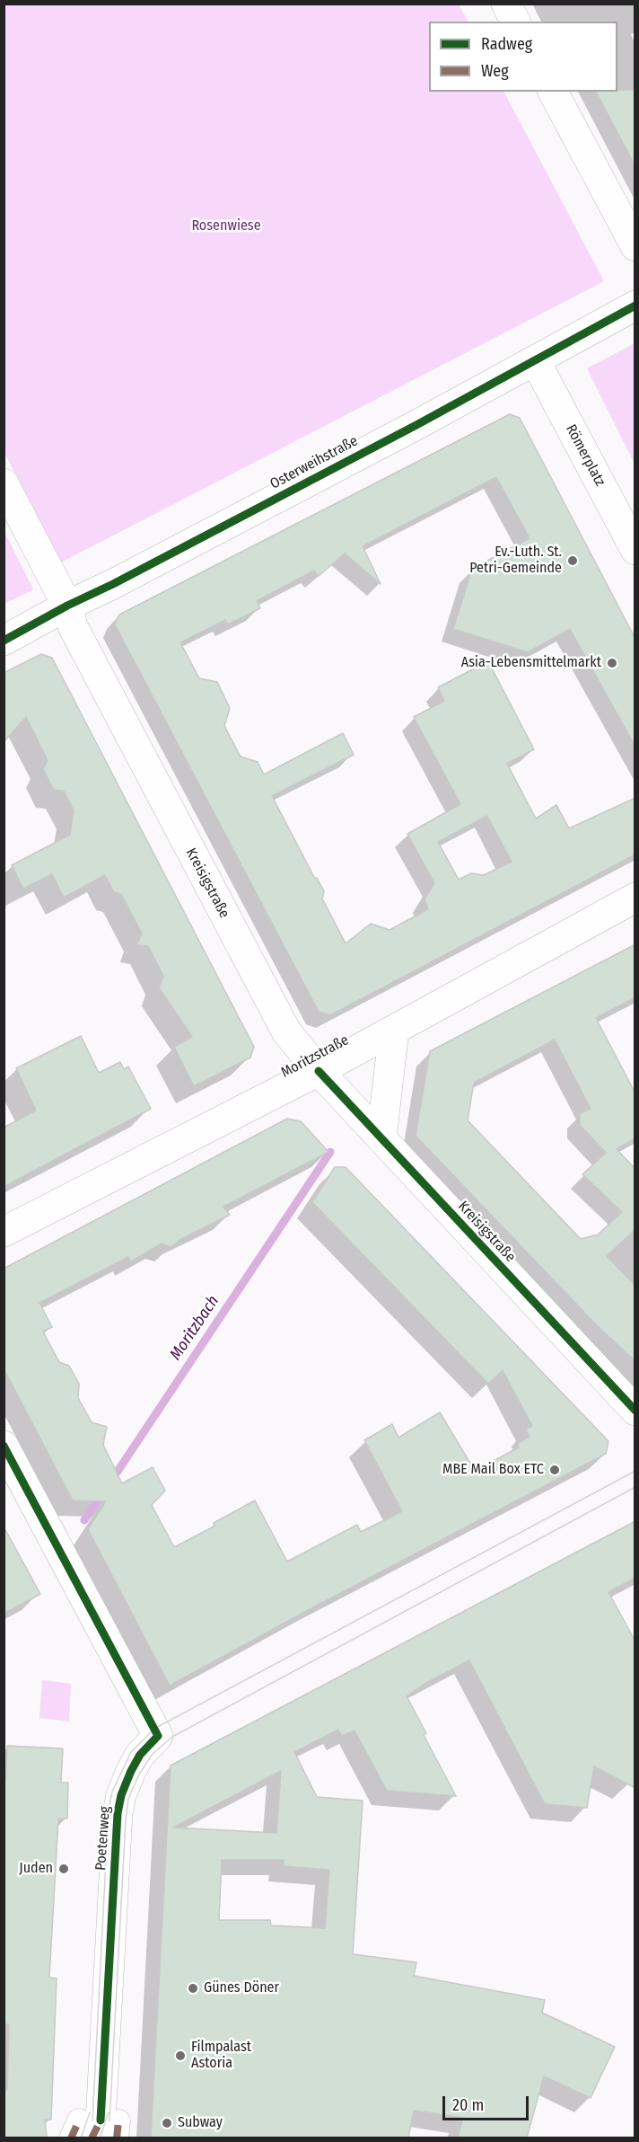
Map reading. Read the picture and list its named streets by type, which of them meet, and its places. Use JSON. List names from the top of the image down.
{
  "streets": {
    "street": [
      "Römerplatz",
      "Osterweihstraße",
      "Kreisigstraße",
      "Moritzstraße",
      "Poetenweg"
    ]
  },
  "crossings": [
    ["Römerplatz", "Osterweihstraße"],
    ["Osterweihstraße", "Kreisigstraße"],
    ["Kreisigstraße", "Moritzstraße"]
  ],
  "water": ["Moritzbach"],
  "parks": ["Rosenwiese"],
  "places": [
    "Ev.-Luth. St. Petri-Gemeinde",
    "Asia-Lebensmittelmarkt",
    "MBE Mail Box ETC",
    "Juden",
    "Günes Döner",
    "Filmpalast Astoria",
    "Subway"
  ],
  "legend": ["Radweg", "Weg"],
  "scale_bar": "20 m"
}
